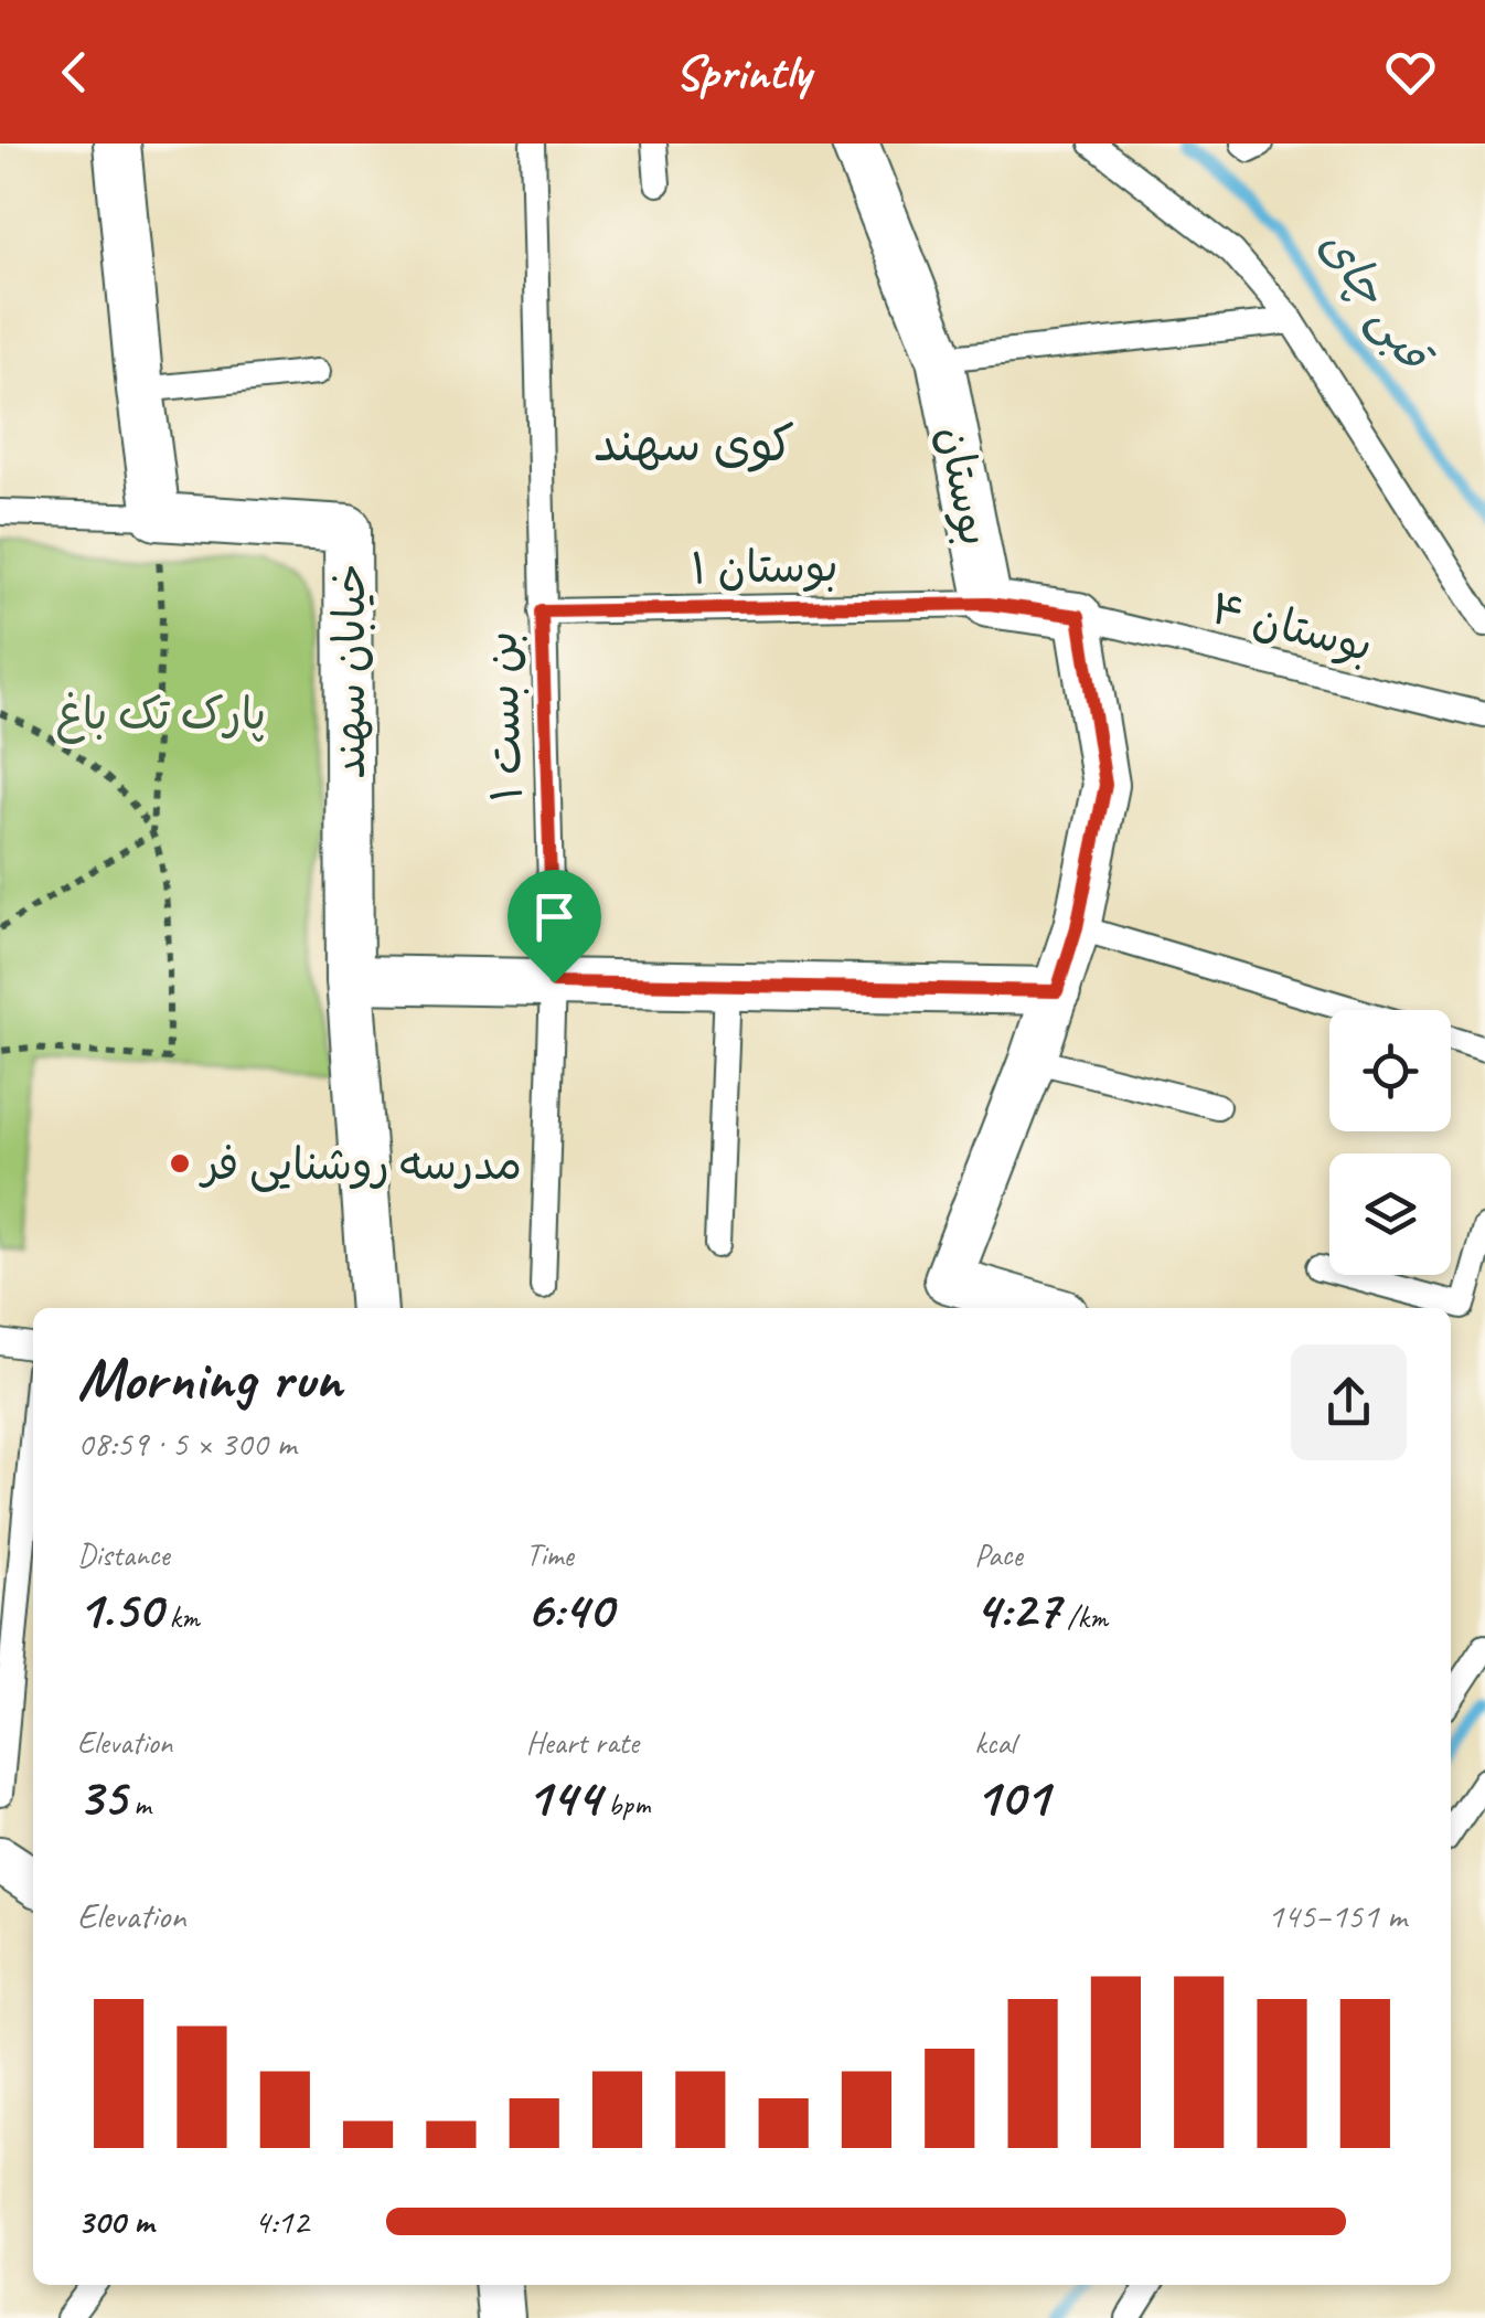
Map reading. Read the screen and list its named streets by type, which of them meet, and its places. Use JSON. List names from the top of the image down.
{
  "streets": {
    "street": ["بوستان", "خیابان سهند"],
    "lane": ["بوستان ۱", "بوستان ۴", "بن بست ۱"]
  },
  "crossings": [
    ["بوستان", "بوستان ۱"],
    ["بوستان", "بوستان ۴"],
    ["بوستان ۱", "بن بست ۱"]
  ],
  "districts": ["کوی سهند"],
  "water": ["قبی چای"],
  "parks": ["پارک تک باغ"],
  "places": ["مدرسه روشنایی فر"],
  "page": {
    "header": "Sprintly",
    "heading": ["Morning run", "08:59 · 5 × 300 m"],
    "stats": [
      ["Distance", "1.50 km"],
      ["Time", "6:40"],
      ["Pace", "4:27 /km"],
      ["Elevation", "35 m"],
      ["Heart rate", "144 bpm"],
      ["kcal", "101"]
    ],
    "chart": ["Elevation", "145–151 m"],
    "list": [
      {
        "name": "300 m",
        "note": "4:12"
      }
    ]
  }
}
